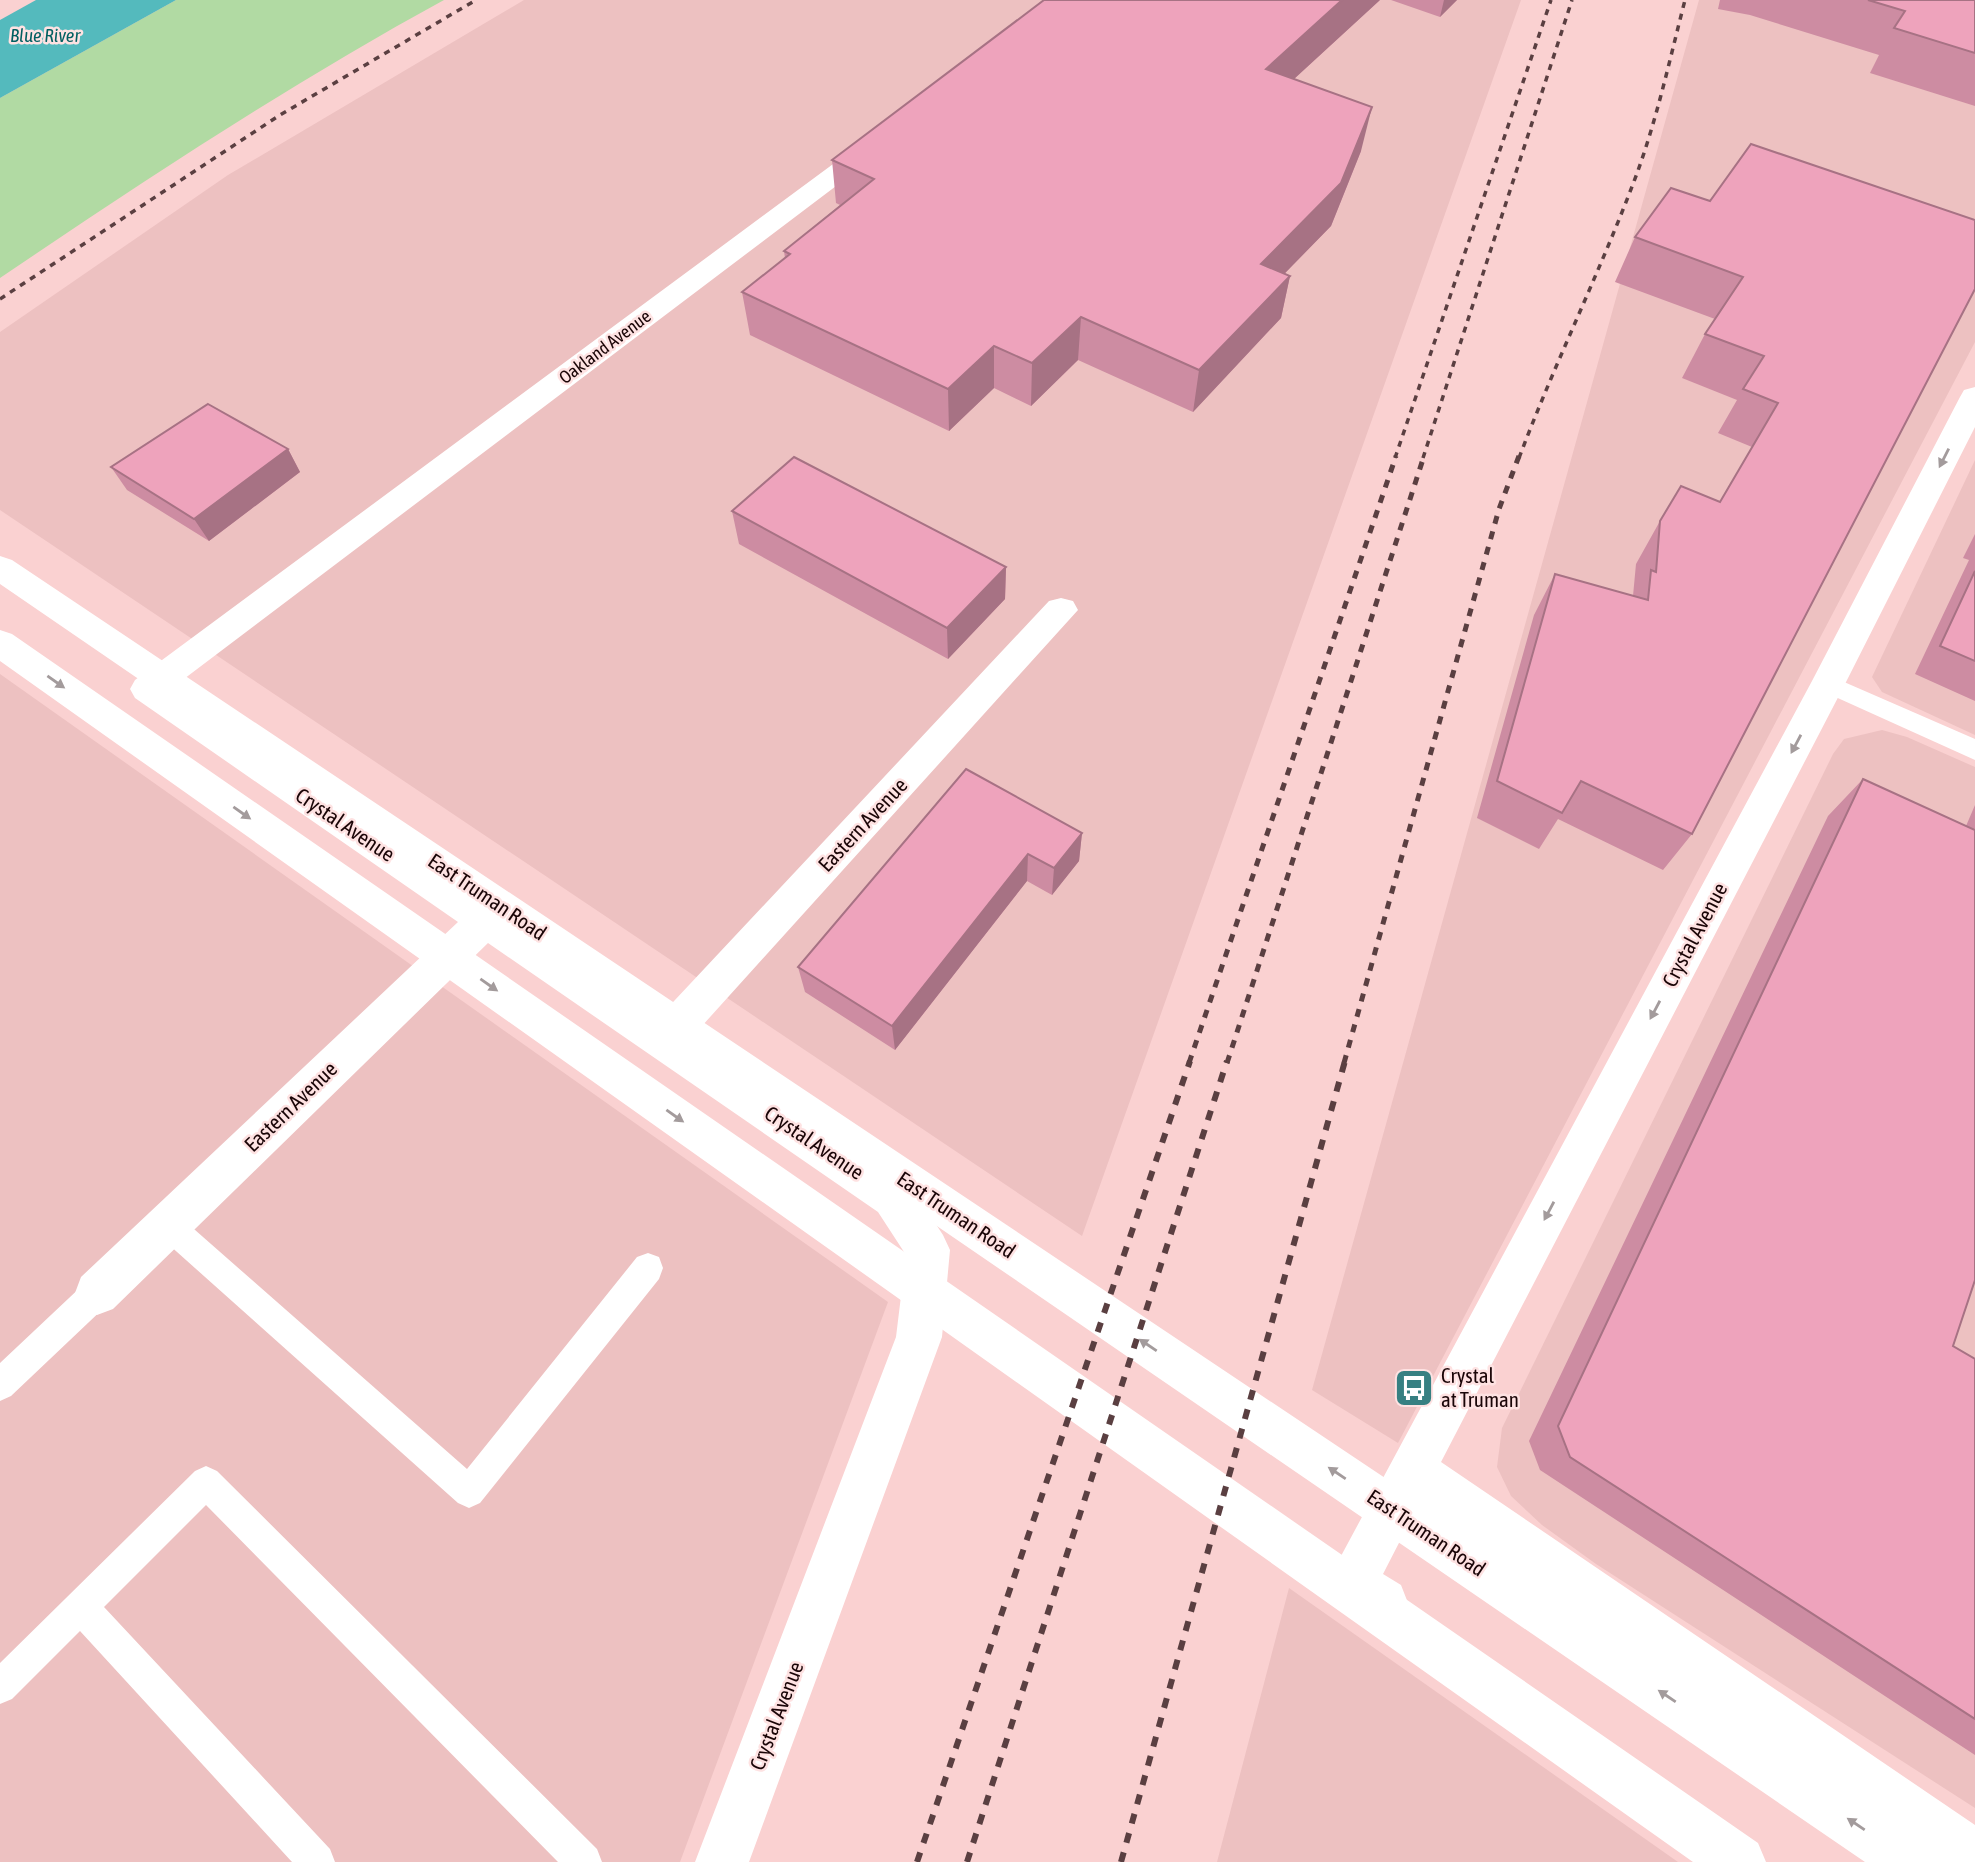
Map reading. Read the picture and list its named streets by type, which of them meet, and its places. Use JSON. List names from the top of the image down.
{
  "streets": {
    "street": [
      "Oakland Avenue",
      "Crystal Avenue",
      "Eastern Avenue",
      "East Truman Road"
    ]
  },
  "crossings": [
    ["Oakland Avenue", "Crystal Avenue"],
    ["Crystal Avenue", "Eastern Avenue"]
  ],
  "one_way": ["Crystal Avenue"],
  "water": ["Blue River"],
  "places": {
    "bus stop": ["Crystal at Truman"]
  }
}
